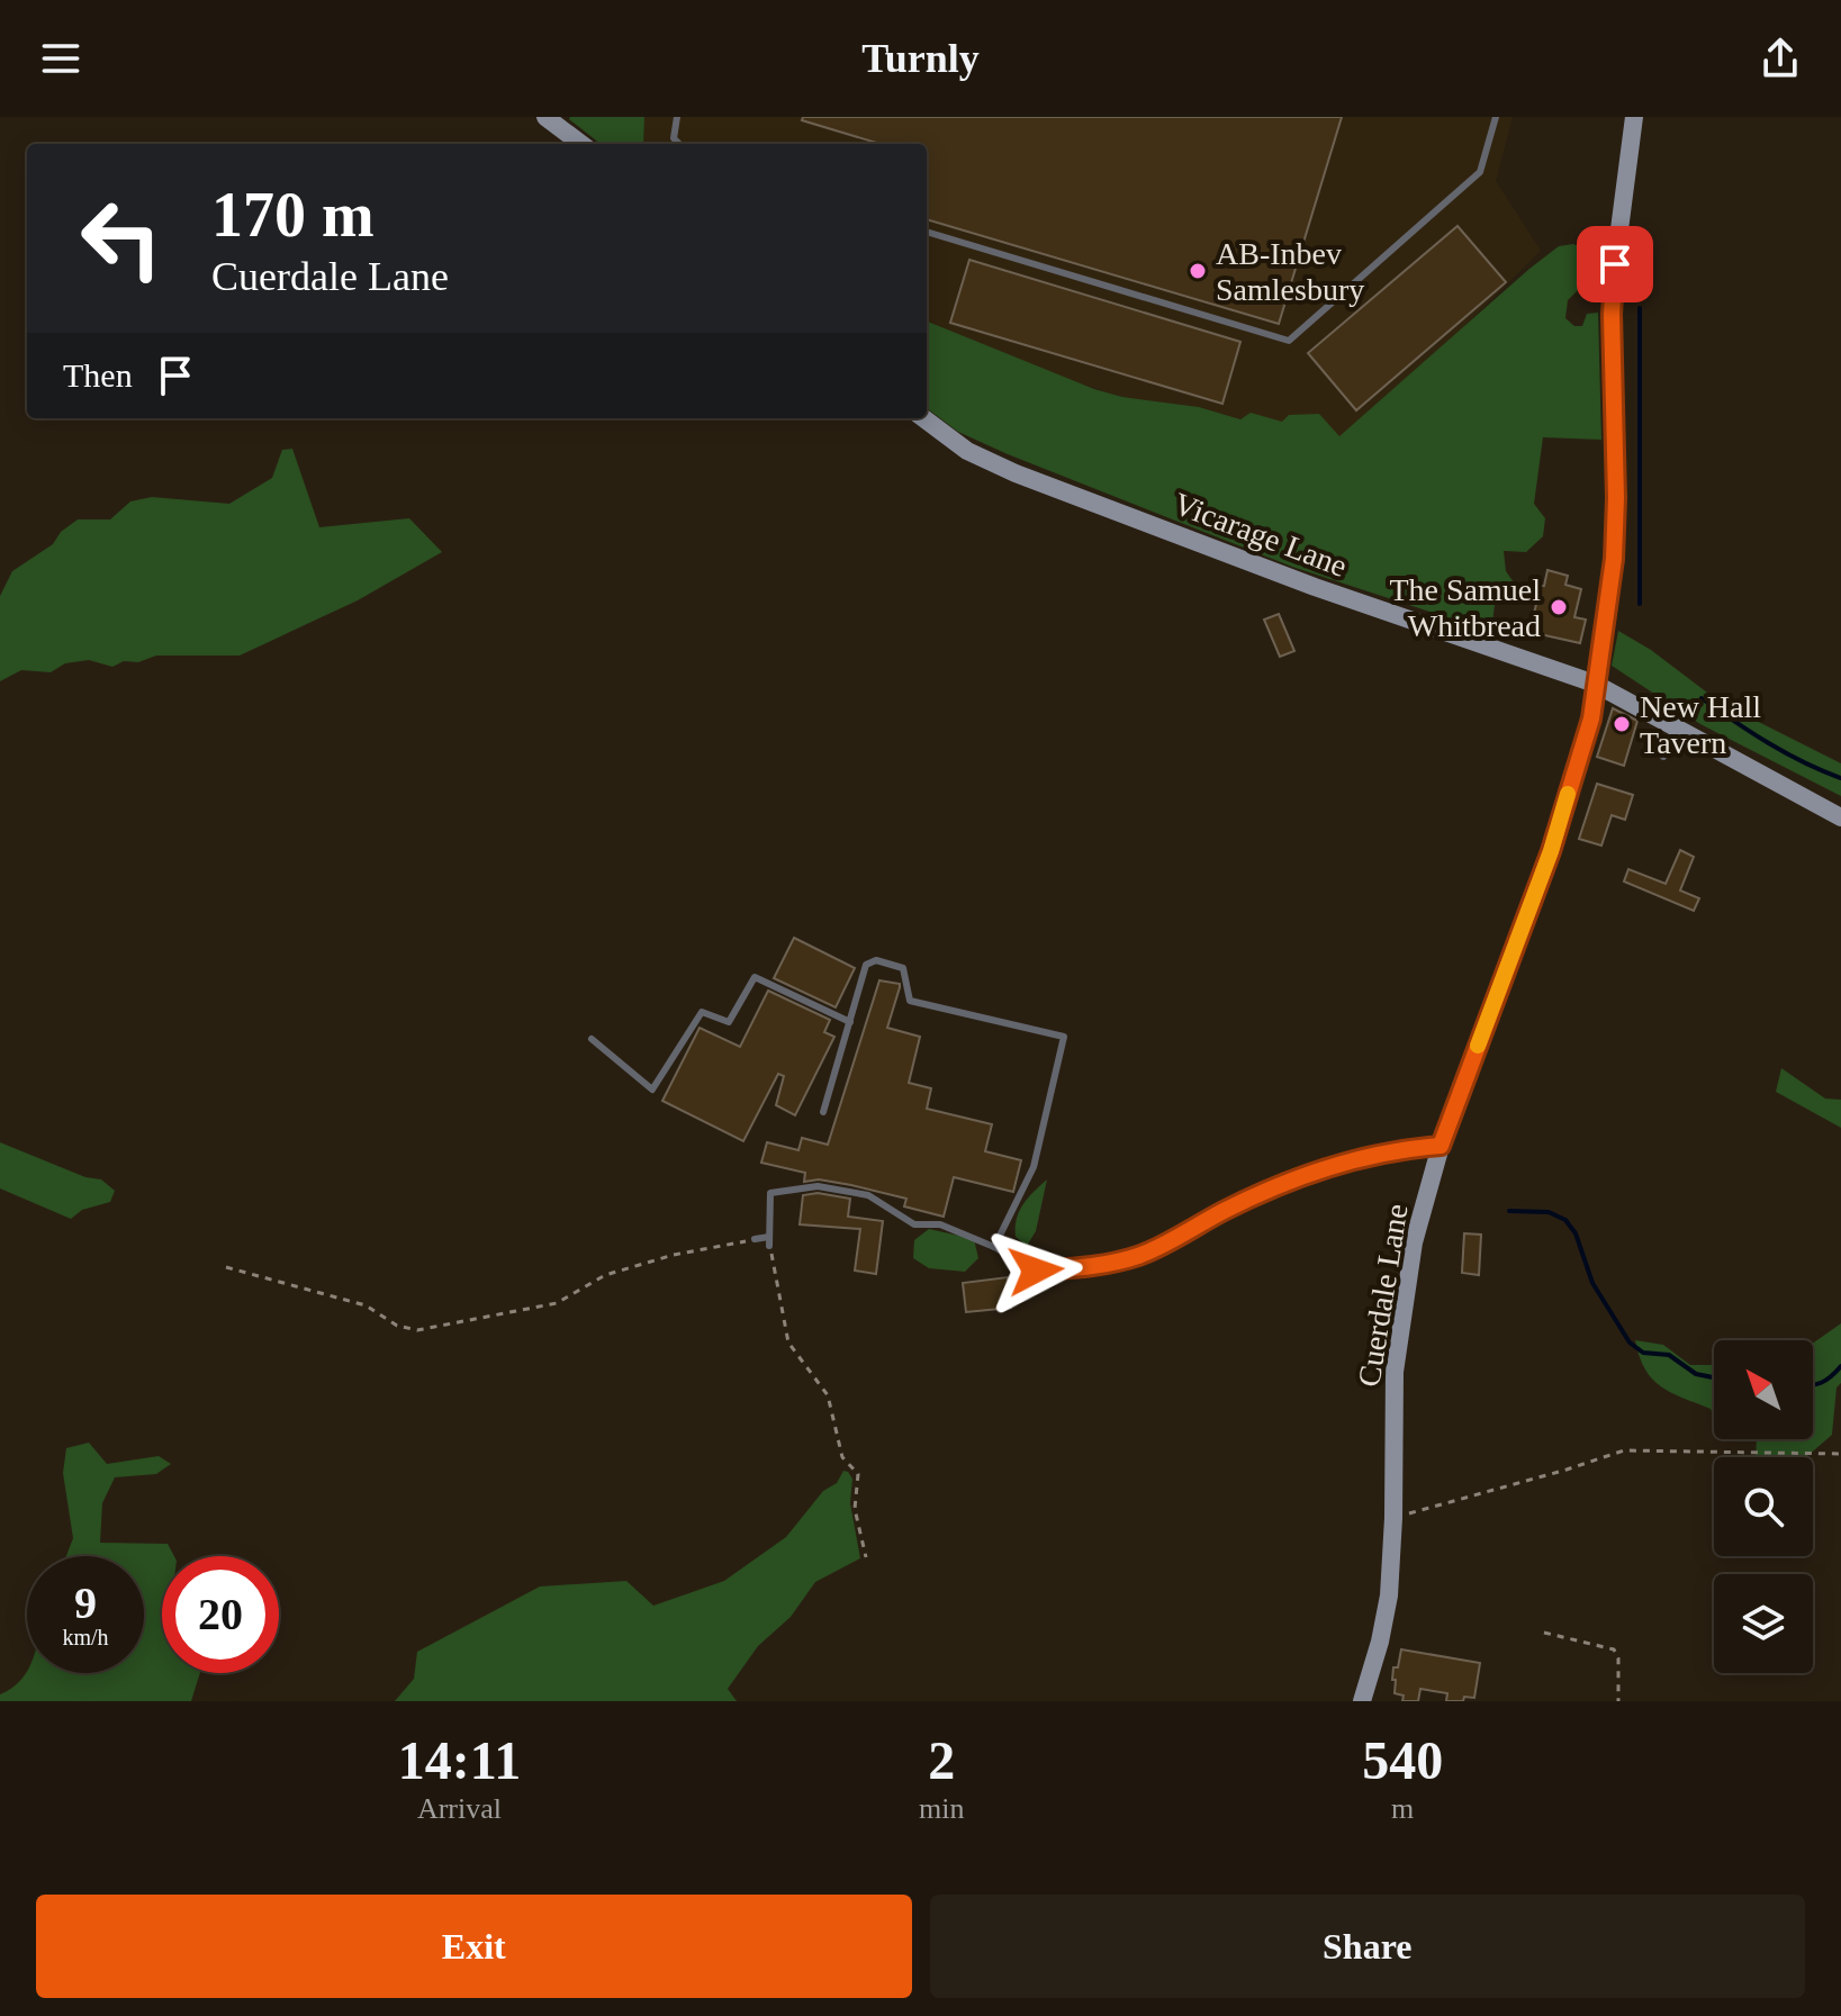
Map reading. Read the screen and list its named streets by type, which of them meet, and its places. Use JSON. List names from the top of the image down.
{
  "streets": {
    "main road": ["Vicarage Lane", "Cuerdale Lane"]
  },
  "crossings": [
    ["Vicarage Lane", "Cuerdale Lane"]
  ],
  "places": ["AB-Inbev Samlesbury", "The Samuel Whitbread", "New Hall Tavern"],
  "north": "top left",
  "page": {
    "header": "Turnly",
    "turn": ["170 m", "Cuerdale Lane"],
    "then": "Then",
    "speed": "9 km/h",
    "limit": "20",
    "eta": [
      "14:11",
      "Arrival",
      "2",
      "min",
      "540",
      "m"
    ],
    "buttons": ["Exit", "Share"]
  }
}
